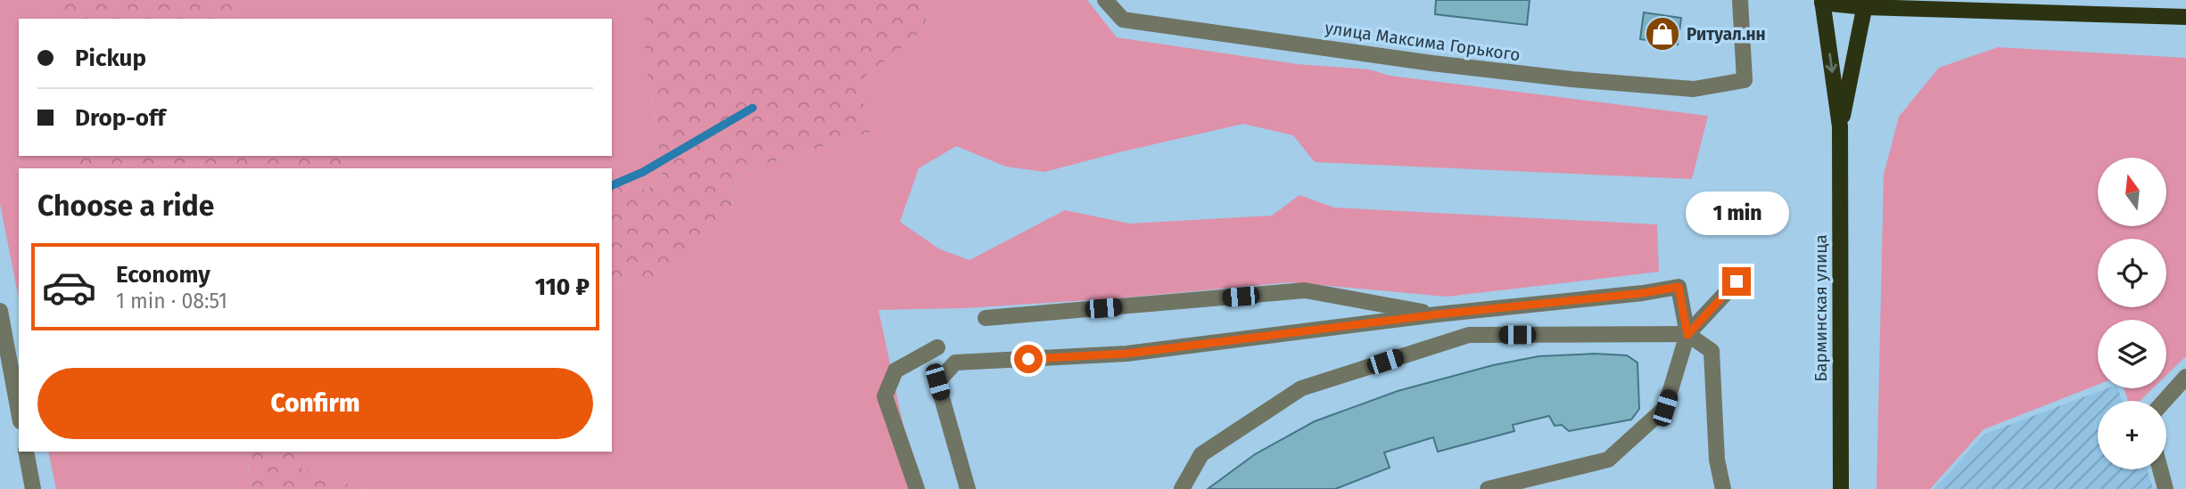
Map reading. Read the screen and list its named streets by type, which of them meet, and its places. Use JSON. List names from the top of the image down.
{
  "streets": {
    "main road": ["Барминская улица"],
    "street": ["улица Максима Горького"]
  },
  "places": {
    "shop": ["Ритуал.нн"]
  },
  "north": "top",
  "page": {
    "banner": ["Pickup", "Drop-off"],
    "map_buttons": "+",
    "heading": "Choose a ride",
    "bubble": "1 min",
    "list": [
      {
        "name": "Economy",
        "note": "1 min · 08:51",
        "value": "110 ₽"
      }
    ],
    "buttons": "Confirm"
  }
}
